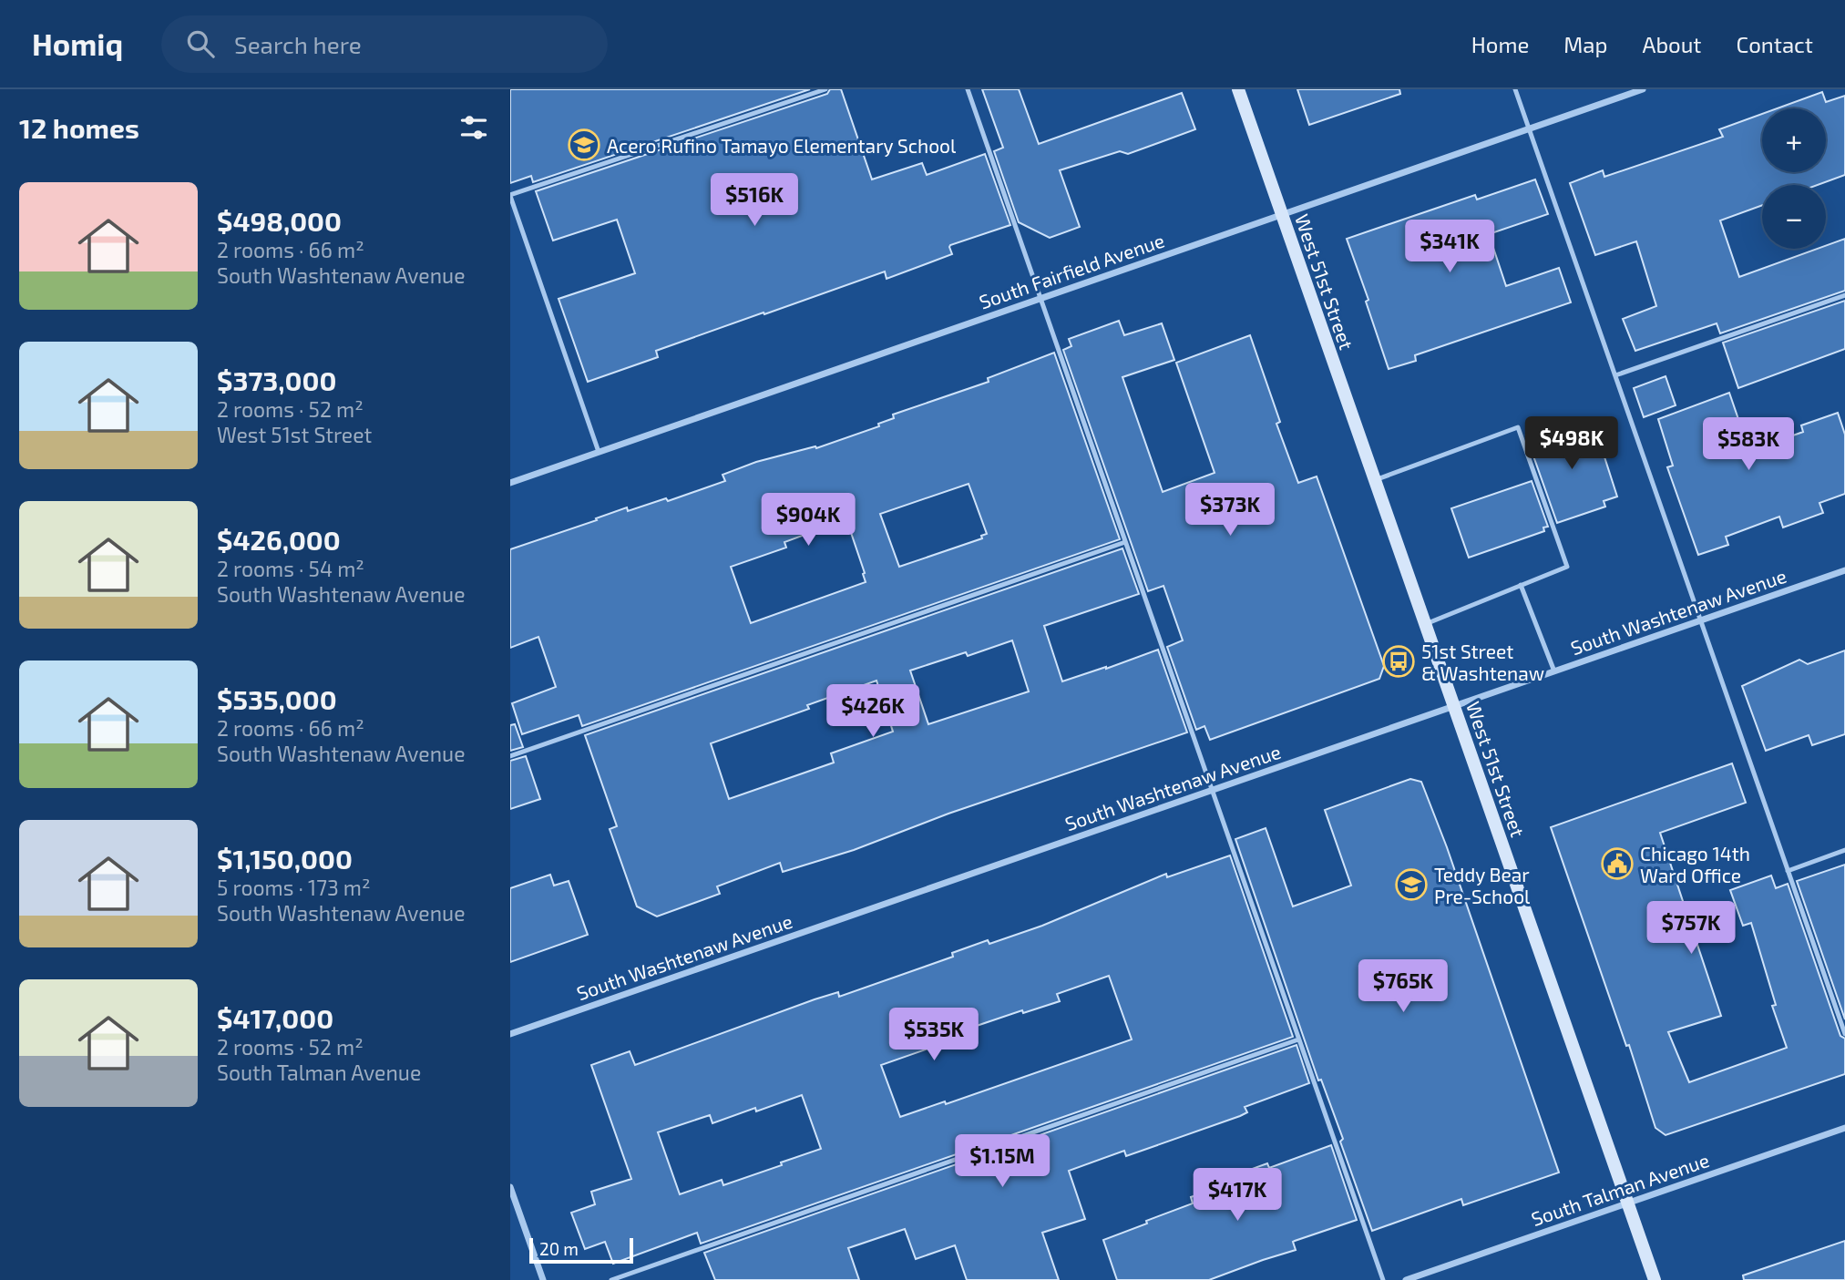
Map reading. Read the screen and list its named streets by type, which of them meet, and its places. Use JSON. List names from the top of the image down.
{
  "streets": {
    "street": [
      "South Fairfield Avenue",
      "West 51st Street",
      "South Washtenaw Avenue",
      "South Talman Avenue"
    ]
  },
  "crossings": [
    ["South Fairfield Avenue", "West 51st Street"],
    ["West 51st Street", "South Washtenaw Avenue"],
    ["West 51st Street", "South Talman Avenue"]
  ],
  "places": {
    "school or university": ["Acero Rufino Tamayo Elementary School", "Teddy Bear Pre-School"],
    "bus stop": ["51st Street & Washtenaw"],
    "public building": ["Chicago 14th Ward Office"]
  },
  "scale_bar": "20 m",
  "page": {
    "header": "Homiq",
    "search": "Search here",
    "nav": [
      "Home",
      "Map",
      "About",
      "Contact"
    ],
    "heading": "12 homes",
    "map_buttons": ["+", "−"],
    "list": [
      {
        "name": "$498,000",
        "note": "2 rooms · 66 m² · South Washtenaw Avenue"
      },
      {
        "name": "$373,000",
        "note": "2 rooms · 52 m² · West 51st Street"
      },
      {
        "name": "$426,000",
        "note": "2 rooms · 54 m² · South Washtenaw Avenue"
      },
      {
        "name": "$535,000",
        "note": "2 rooms · 66 m² · South Washtenaw Avenue"
      },
      {
        "name": "$1,150,000",
        "note": "5 rooms · 173 m² · South Washtenaw Avenue"
      },
      {
        "name": "$417,000",
        "note": "2 rooms · 52 m² · South Talman Avenue"
      }
    ],
    "price": [
      "$516K",
      "$341K",
      "$498K",
      "$583K",
      "$373K",
      "$904K",
      "$426K",
      "$757K",
      "$765K",
      "$535K",
      "$1.15M",
      "$417K"
    ],
    "scale": "20 m"
  }
}
